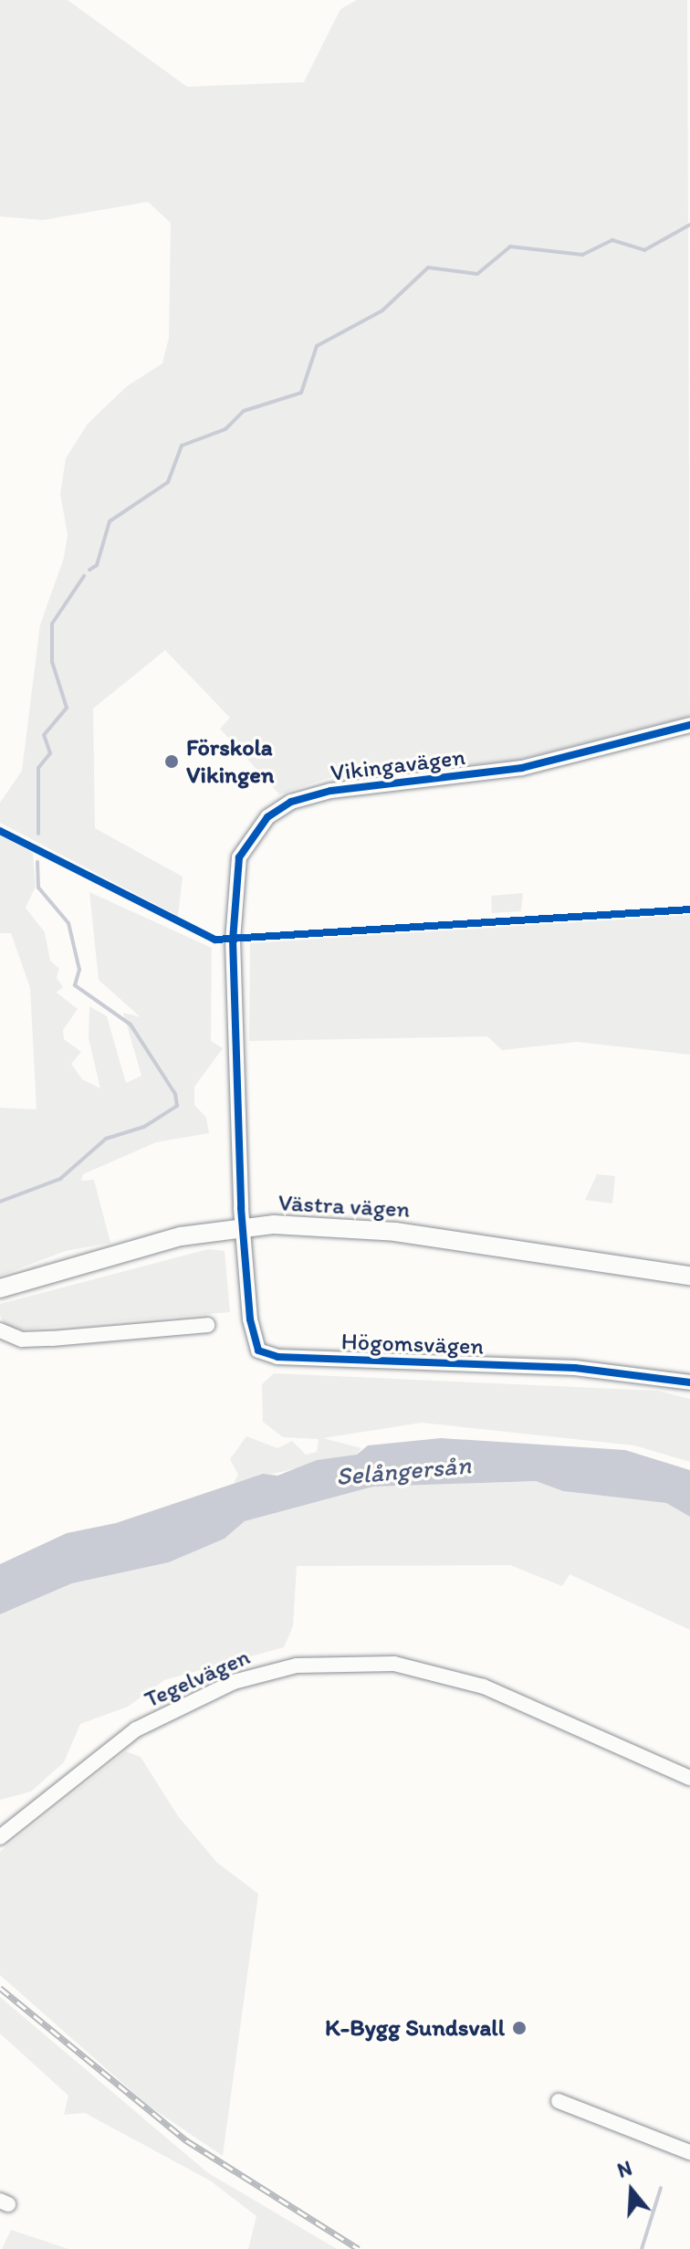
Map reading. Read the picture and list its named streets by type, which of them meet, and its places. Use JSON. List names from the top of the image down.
{
  "streets": {
    "street": [
      "Vikingavägen",
      "Västra vägen",
      "Högomsvägen",
      "Tegelvägen"
    ]
  },
  "crossings": [
    ["Vikingavägen", "Västra vägen"],
    ["Vikingavägen", "Högomsvägen"],
    ["Västra vägen", "Högomsvägen"]
  ],
  "water": ["Selångersån"],
  "places": ["Förskola Vikingen", "K-Bygg Sundsvall"],
  "north": "top"
}
